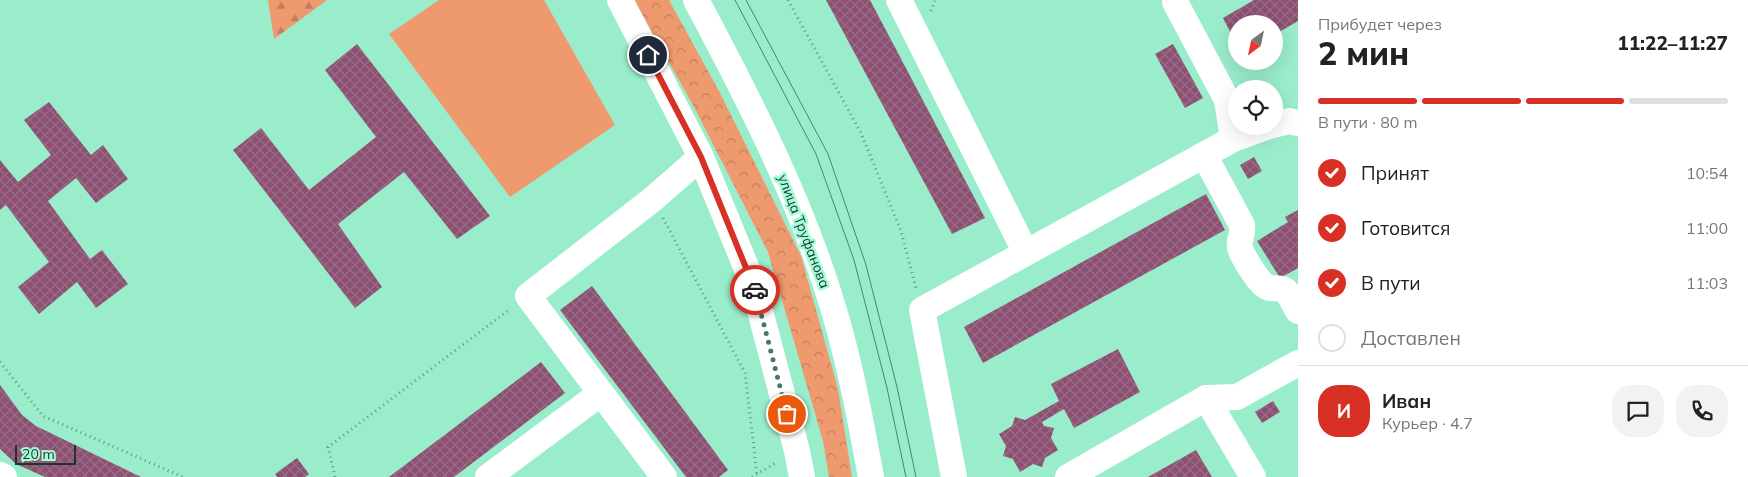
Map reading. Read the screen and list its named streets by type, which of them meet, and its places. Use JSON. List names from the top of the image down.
{
  "streets": {
    "street": ["улица Труфанова"]
  },
  "scale_bar": "20 m",
  "north": "bottom left",
  "page": {
    "heading": ["2 мин", "Прибудет через", "11:22–11:27"],
    "panel": ["Иван", "Курьер · 4.7"],
    "bar": "В пути · 80 m",
    "list": [
      ["Принят", "10:54"],
      ["Готовится", "11:00"],
      ["В пути", "11:03"],
      "Доставлен"
    ],
    "round": "И",
    "scale": "20 m"
  }
}
